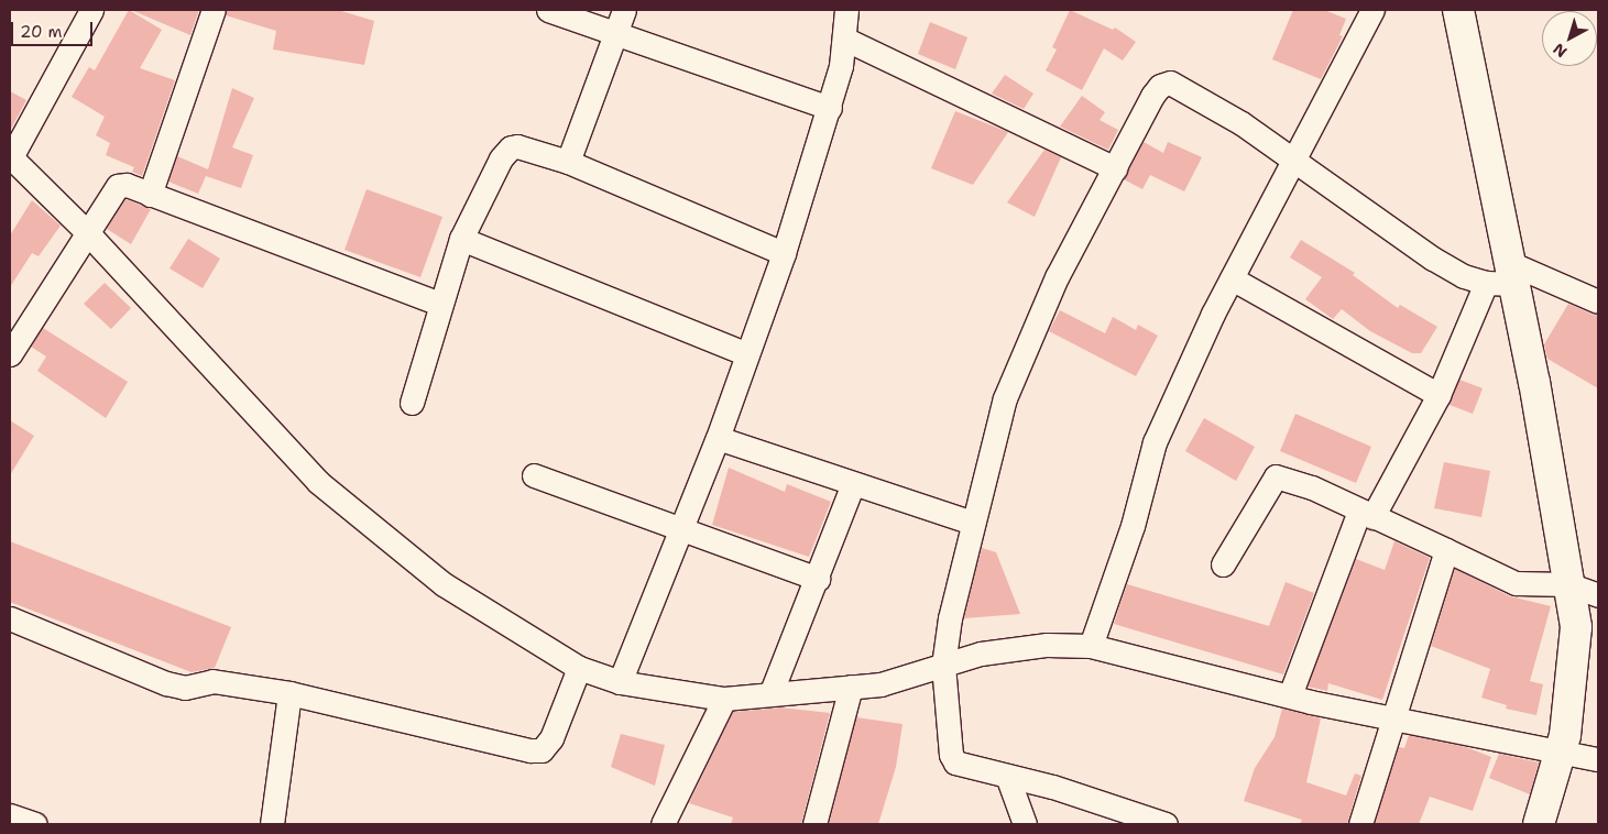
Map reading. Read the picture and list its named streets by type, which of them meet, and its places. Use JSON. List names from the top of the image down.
{
  "scale_bar": "20 m",
  "north": "bottom left"
}
